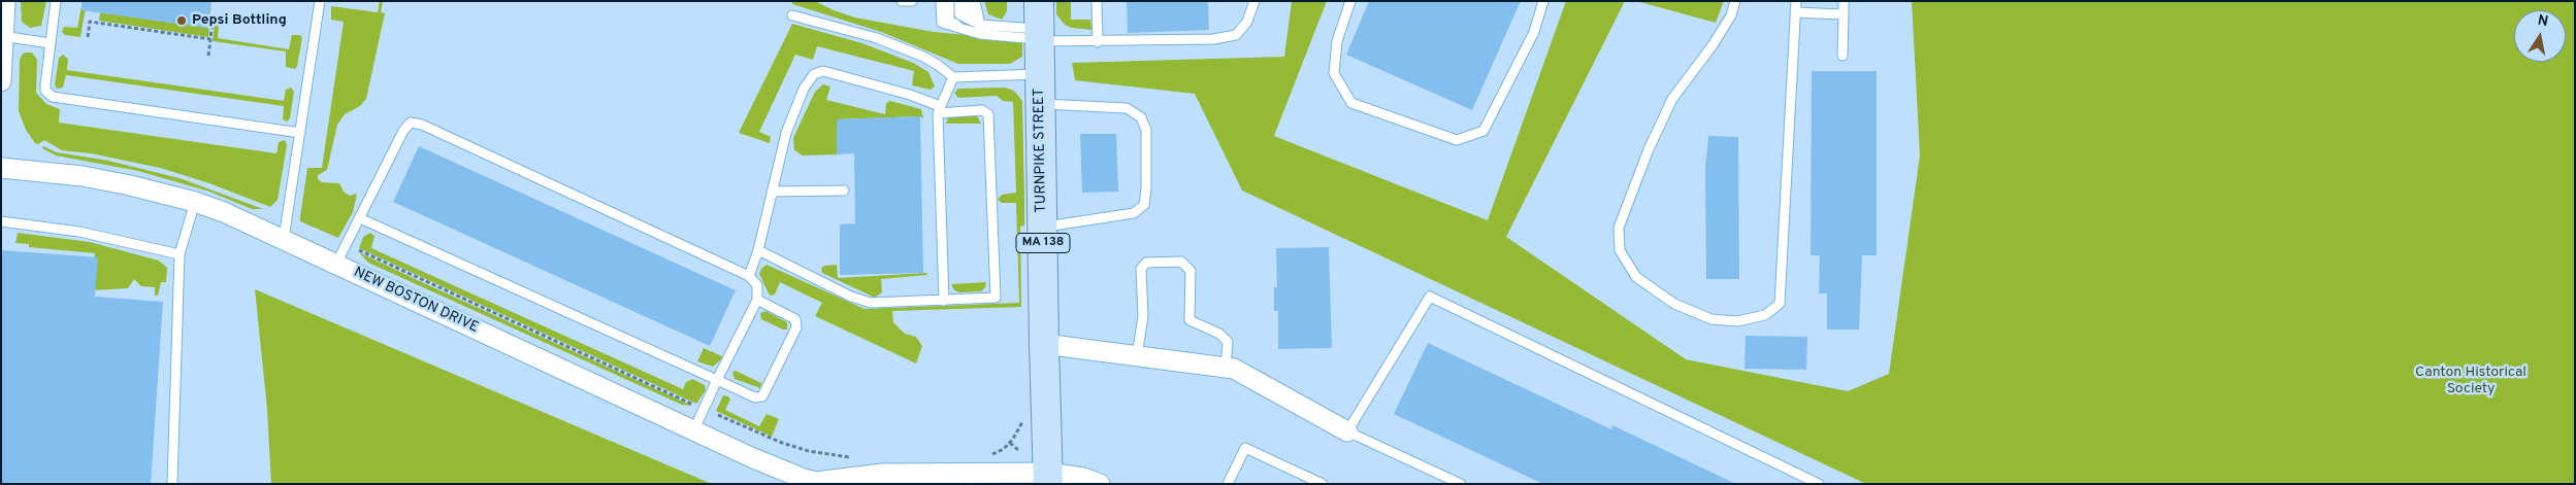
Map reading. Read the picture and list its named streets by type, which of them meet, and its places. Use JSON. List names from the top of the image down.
{
  "streets": {
    "main road": ["TURNPIKE STREET", "MA 138"],
    "street": ["NEW BOSTON DRIVE"]
  },
  "crossings": [
    ["TURNPIKE STREET", "NEW BOSTON DRIVE"]
  ],
  "parks": ["Canton Historical Society"],
  "places": ["Pepsi Bottling"],
  "north": "top"
}
